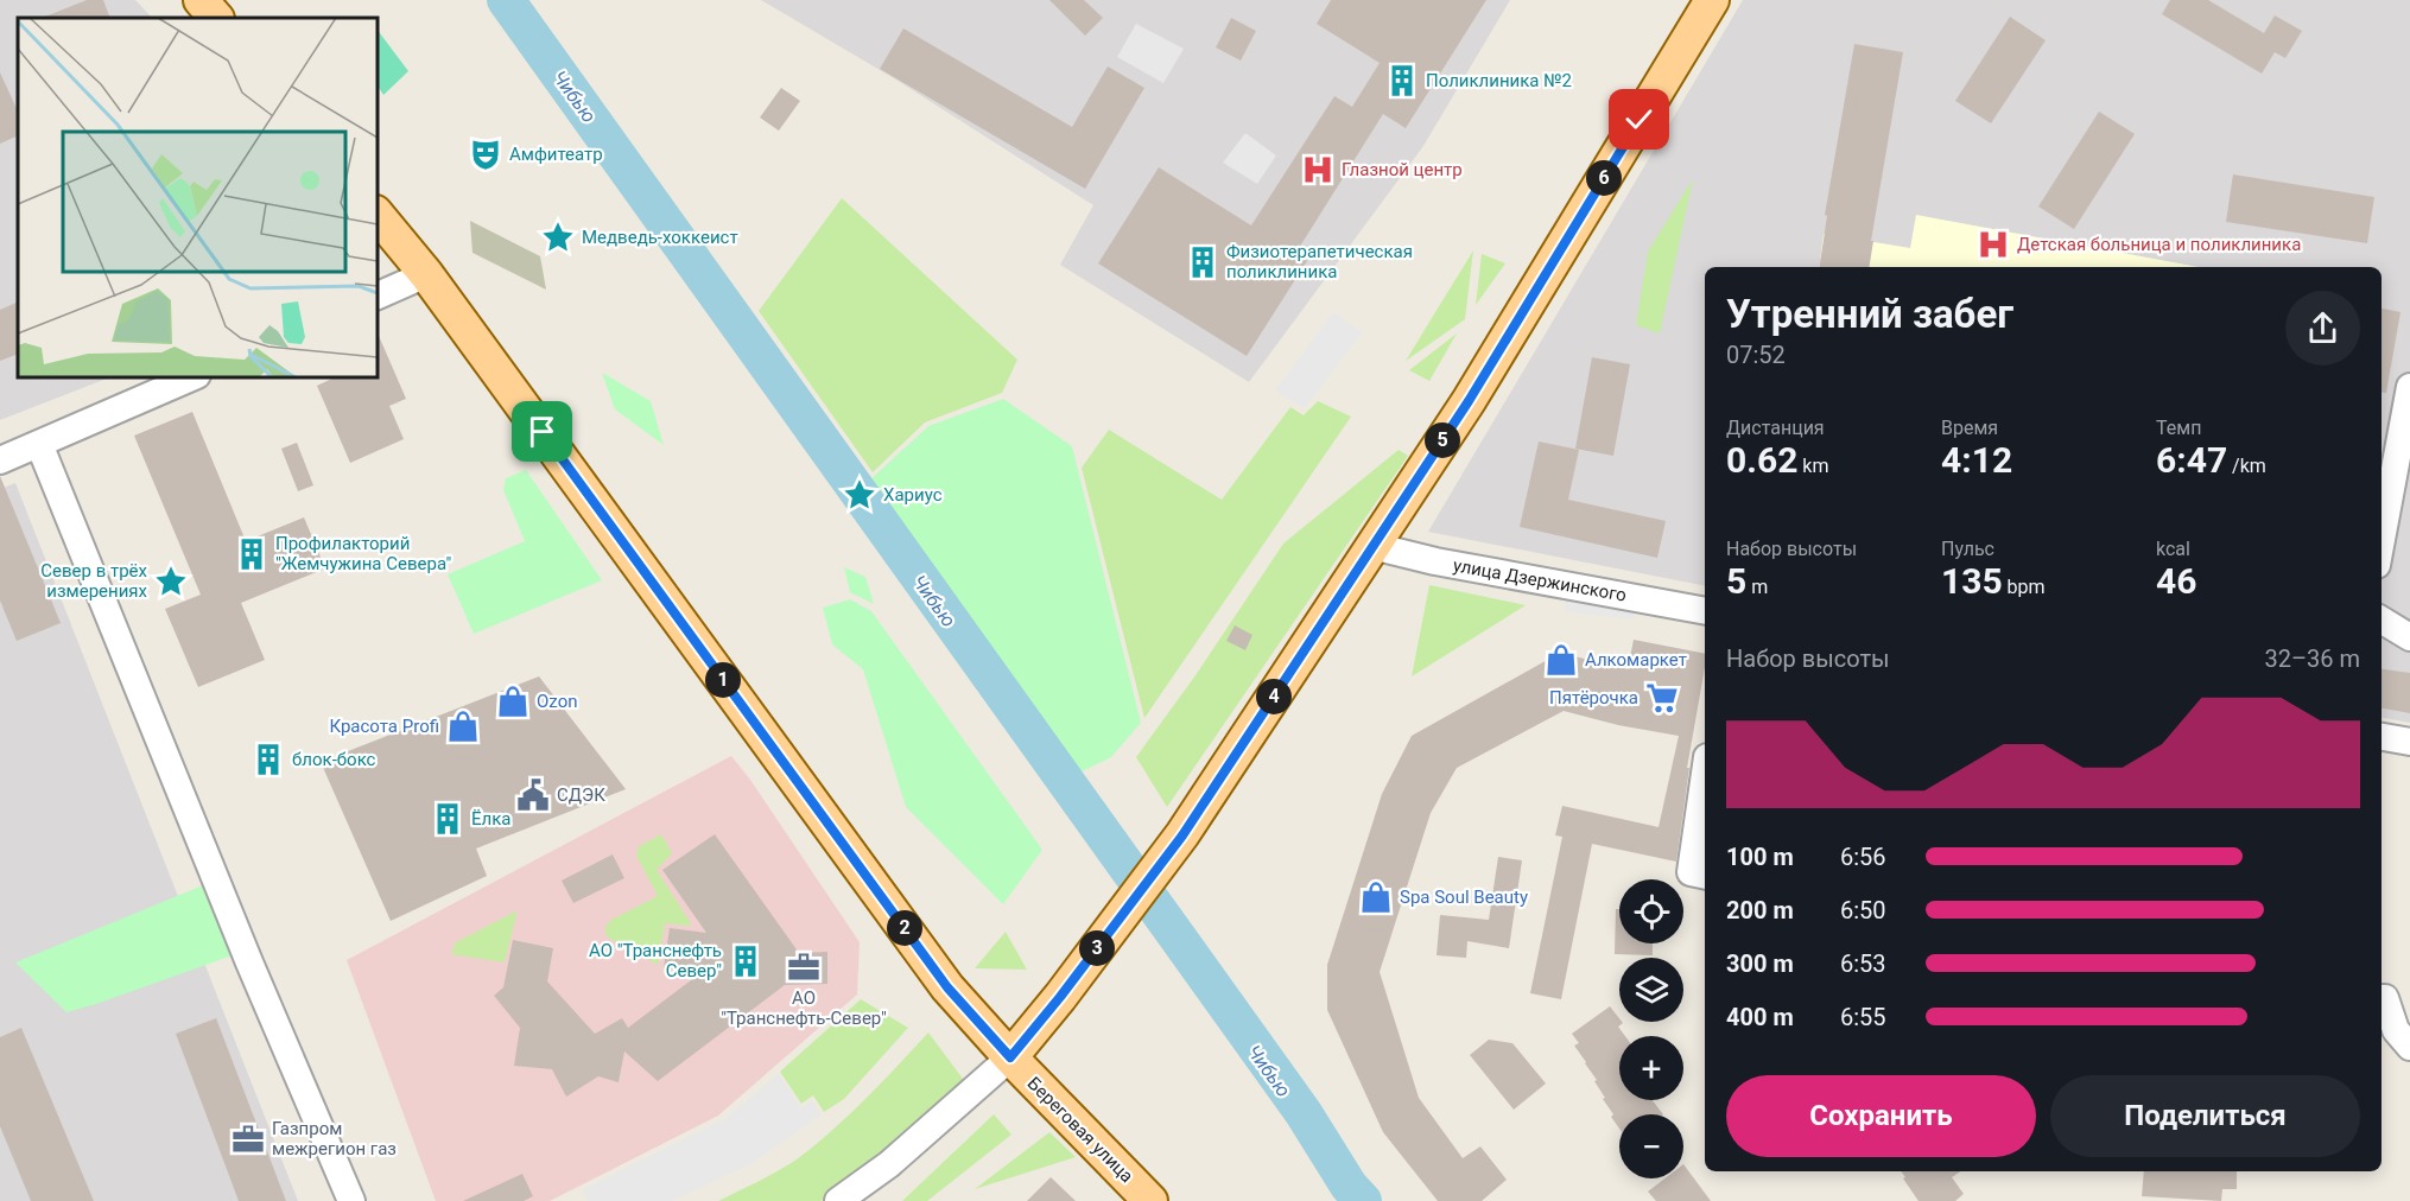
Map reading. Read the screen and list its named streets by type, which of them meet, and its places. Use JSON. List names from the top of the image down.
{
  "streets": {
    "main road": ["Береговая улица"],
    "street": ["улица Дзержинского"]
  },
  "water": ["Чибью"],
  "places": {
    "building": [
      "Поликлиника №2",
      "Физиотерапетическая поликлиника",
      "Профилакторий \"Жемчужина Севера\"",
      "блок-бокс",
      "Ёлка",
      "АО \"Транснефть Север\""
    ],
    "theatre": ["Амфитеатр"],
    "hospital": ["Глазной центр", "Детская больница и поликлиника"],
    "place": ["Медведь-хоккеист", "Хариус", "Север в трёх измерениях"],
    "shop": [
      "Алкомаркет",
      "Ozon",
      "Красота Profi",
      "Spa Soul Beauty"
    ],
    "supermarket": ["Пятёрочка"],
    "public building": ["СДЭК"],
    "office": ["АО \"Транснефть-Север\"", "Газпром межрегион газ"]
  },
  "page": {
    "pins": [
      "6",
      "5",
      "1",
      "4",
      "2",
      "3"
    ],
    "heading": ["Утренний забег", "07:52"],
    "stats": [
      ["Дистанция", "0.62 km"],
      ["Время", "4:12"],
      ["Темп", "6:47 /km"],
      ["Набор высоты", "5 m"],
      ["Пульс", "135 bpm"],
      ["kcal", "46"]
    ],
    "chart": ["Набор высоты", "32–36 m"],
    "list": [
      {
        "name": "100 m",
        "note": "6:56"
      },
      {
        "name": "200 m",
        "note": "6:50"
      },
      {
        "name": "300 m",
        "note": "6:53"
      },
      {
        "name": "400 m",
        "note": "6:55"
      }
    ],
    "map_buttons": ["+", "−"],
    "buttons": ["Сохранить", "Поделиться"]
  }
}
